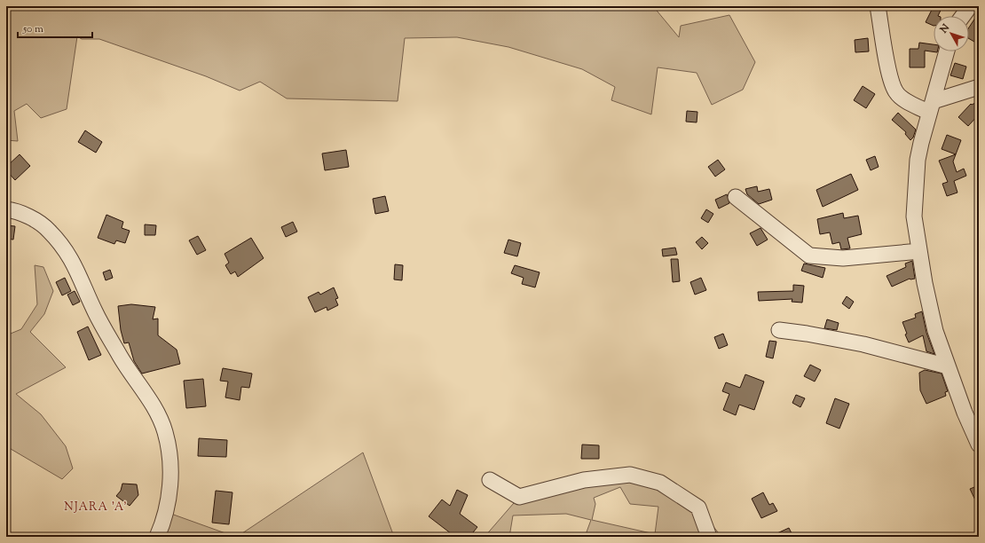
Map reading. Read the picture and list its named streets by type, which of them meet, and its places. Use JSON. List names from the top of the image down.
{
  "districts": ["NJARA 'A'"],
  "scale_bar": "50 m",
  "north": "top left"
}
